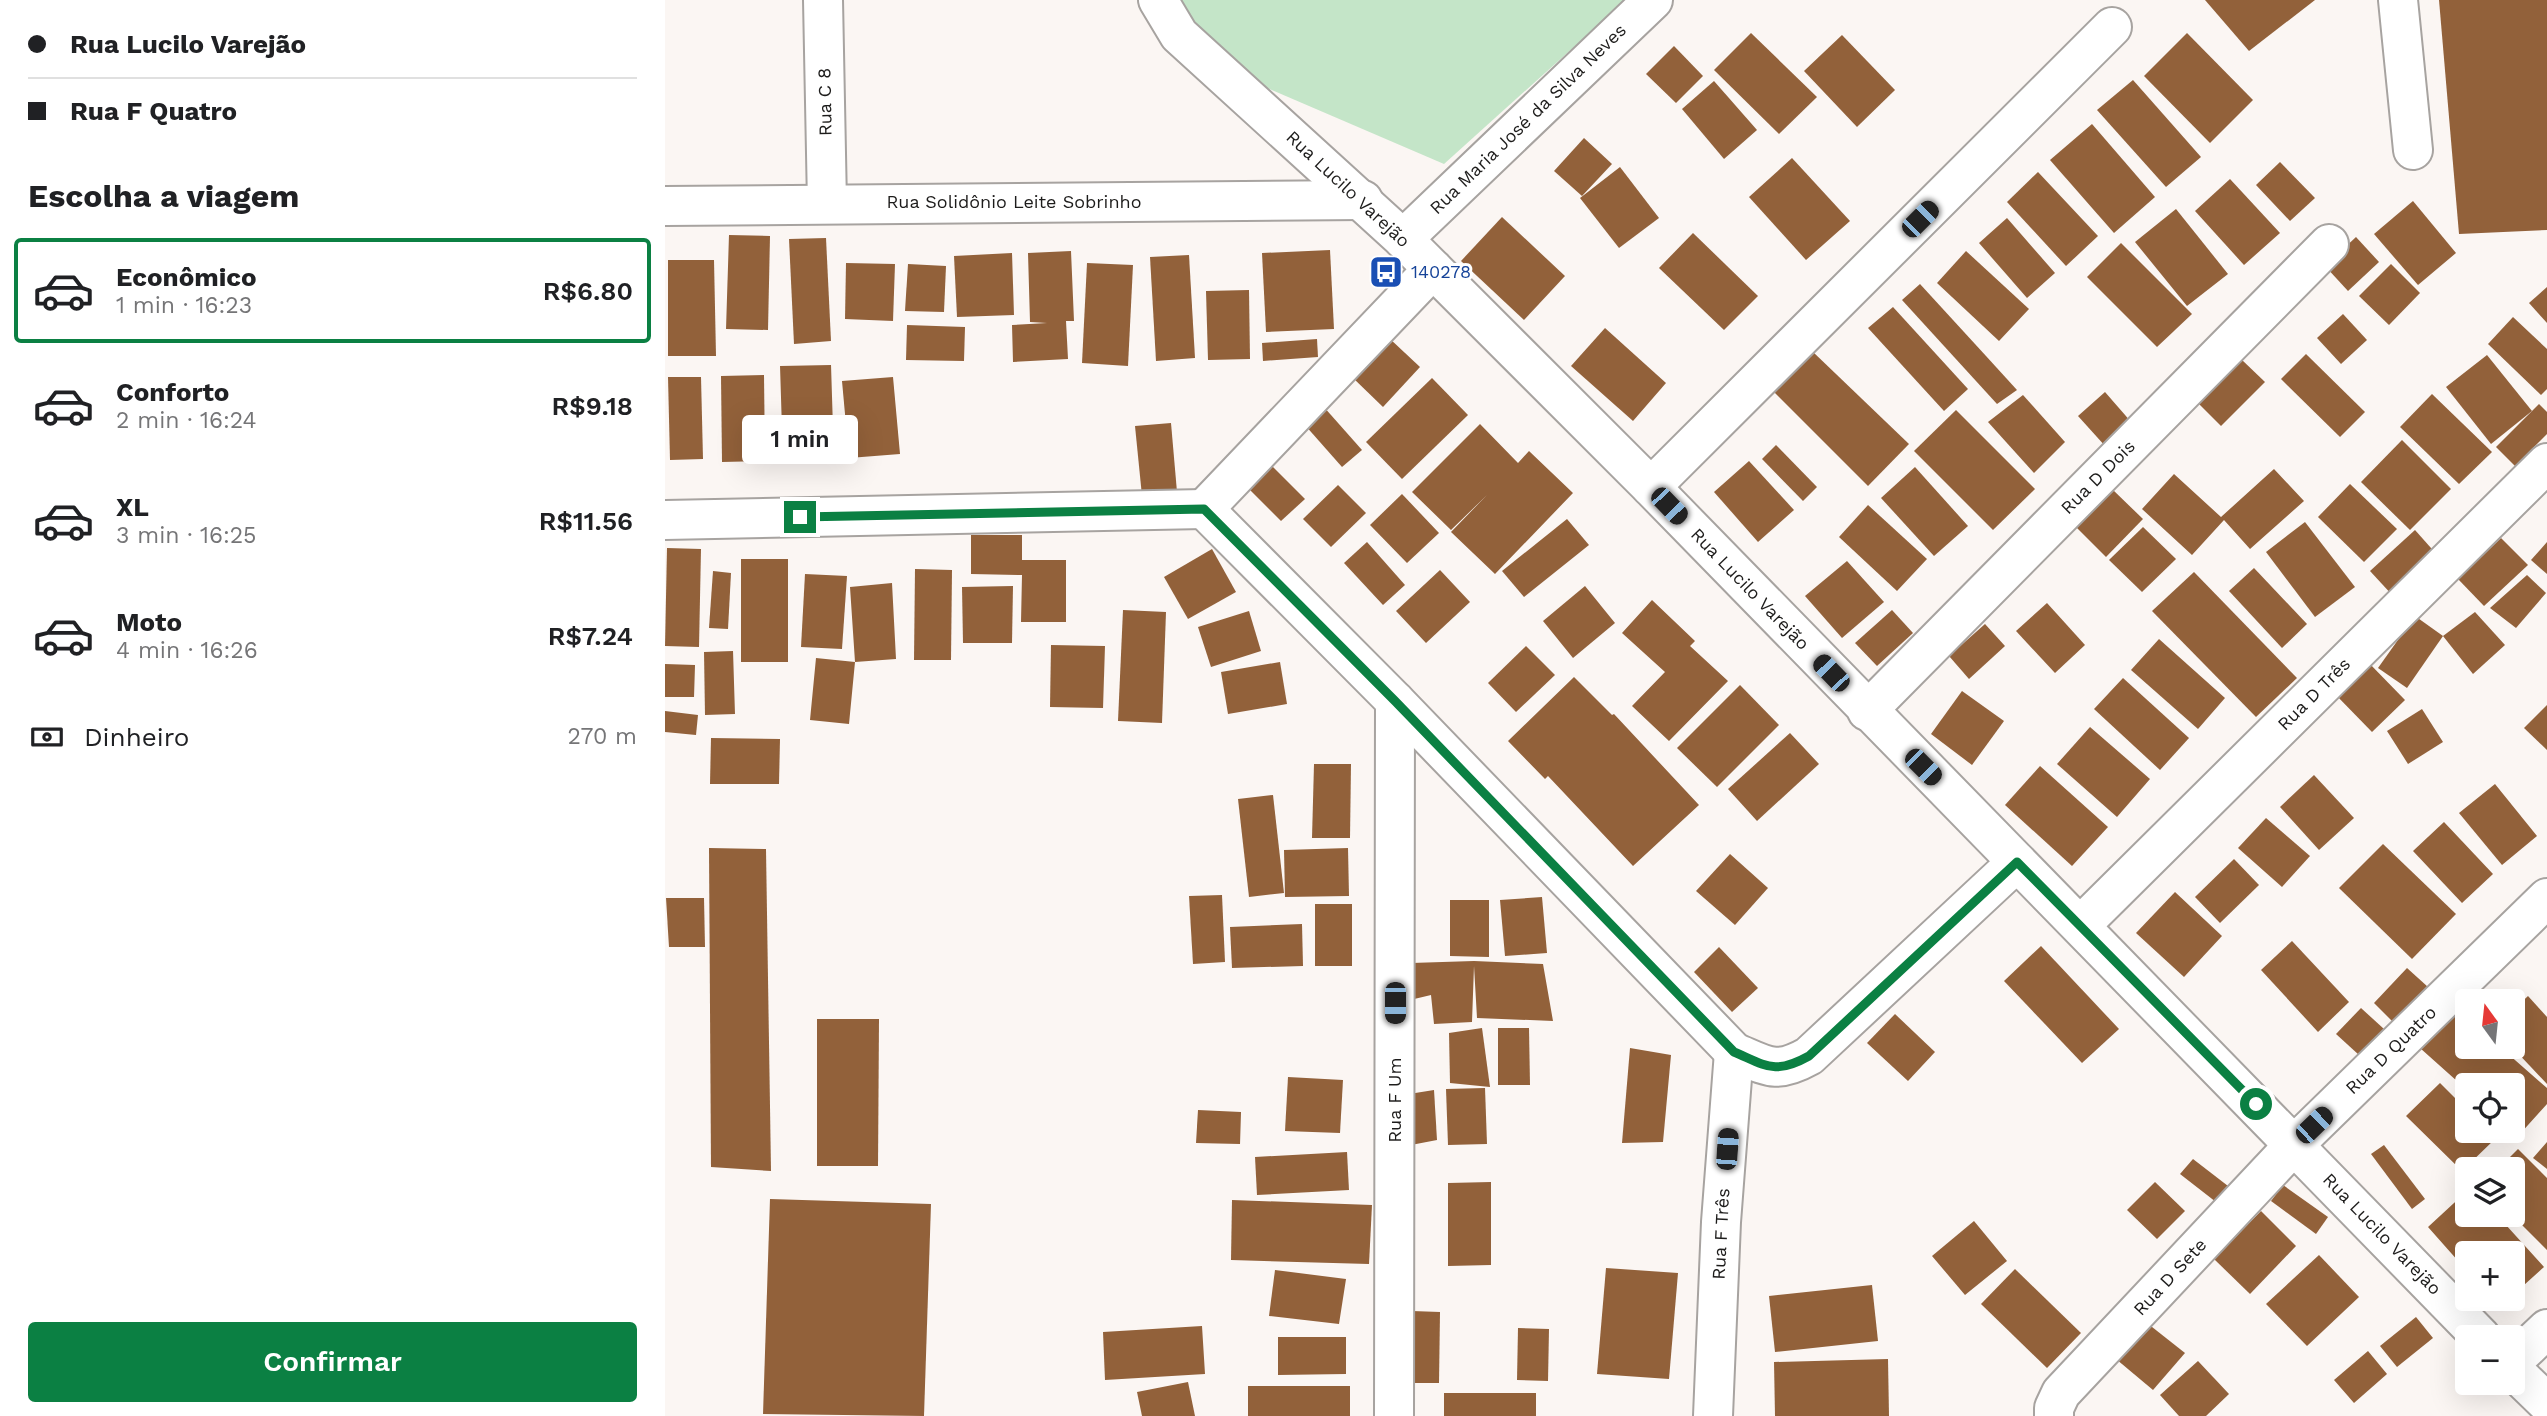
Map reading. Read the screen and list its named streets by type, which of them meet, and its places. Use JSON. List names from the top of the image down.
{
  "streets": {
    "street": [
      "Rua C 8",
      "Rua Maria José da Silva Neves",
      "Rua Lucilo Varejão",
      "Rua Solidônio Leite Sobrinho",
      "Rua D Dois",
      "Rua D Três",
      "Rua D Quatro",
      "Rua F Um",
      "Rua F Três",
      "Rua D Sete"
    ]
  },
  "crossings": [
    ["Rua C 8", "Rua Solidônio Leite Sobrinho"],
    ["Rua Maria José da Silva Neves", "Rua Lucilo Varejão"],
    ["Rua Lucilo Varejão", "Rua Solidônio Leite Sobrinho"],
    ["Rua Lucilo Varejão", "Rua D Dois"],
    ["Rua Lucilo Varejão", "Rua D Três"],
    ["Rua Lucilo Varejão", "Rua D Quatro"],
    ["Rua Lucilo Varejão", "Rua D Sete"],
    ["Rua D Quatro", "Rua D Sete"]
  ],
  "places": {
    "bus stop": ["140278"]
  },
  "north": "top",
  "page": {
    "banner": ["Rua Lucilo Varejão", "Rua F Quatro"],
    "heading": "Escolha a viagem",
    "list": [
      {
        "name": "Econômico",
        "note": "1 min · 16:23",
        "value": "R$6.80"
      },
      {
        "name": "Conforto",
        "note": "2 min · 16:24",
        "value": "R$9.18"
      },
      {
        "name": "XL",
        "note": "3 min · 16:25",
        "value": "R$11.56"
      },
      {
        "name": "Moto",
        "note": "4 min · 16:26",
        "value": "R$7.24"
      }
    ],
    "bubble": "1 min",
    "pay": ["Dinheiro", "270 m"],
    "map_buttons": ["+", "−"],
    "buttons": "Confirmar"
  }
}
